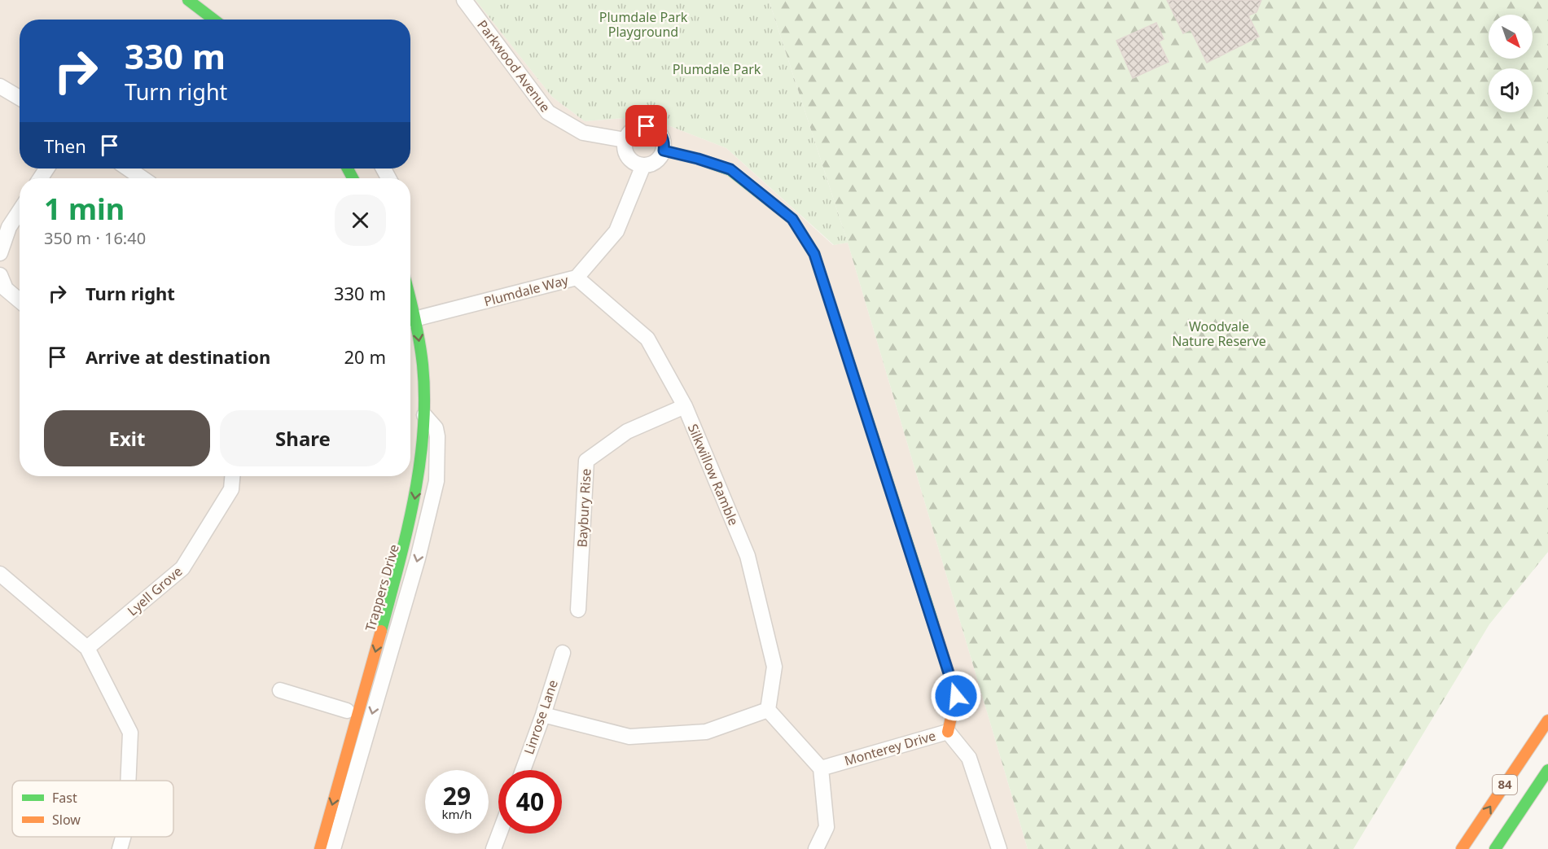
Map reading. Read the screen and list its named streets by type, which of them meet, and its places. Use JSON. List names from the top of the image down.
{
  "streets": {
    "main road": ["Trappers Drive", "84"],
    "street": [
      "Parkwood Avenue",
      "Plumdale Way",
      "Silkwillow Ramble",
      "Baybury Rise",
      "Lyell Grove",
      "Linrose Lane",
      "Monterey Drive"
    ]
  },
  "crossings": [
    ["Parkwood Avenue", "Plumdale Way"],
    ["Plumdale Way", "Silkwillow Ramble"],
    ["Silkwillow Ramble", "Baybury Rise"]
  ],
  "parks": ["Plumdale Park Playground", "Plumdale Park", "Woodvale Nature Reserve"],
  "legend": ["Fast", "Slow"],
  "north": "bottom right",
  "page": {
    "turn": ["330 m", "Turn right"],
    "then": "Then",
    "heading": ["1 min", "350 m · 16:40"],
    "list": [
      {
        "name": "Turn right",
        "value": "330 m"
      },
      {
        "name": "Arrive at destination",
        "value": "20 m"
      }
    ],
    "buttons": ["Exit", "Share"],
    "speed": "29 km/h",
    "limit": "40"
  }
}
